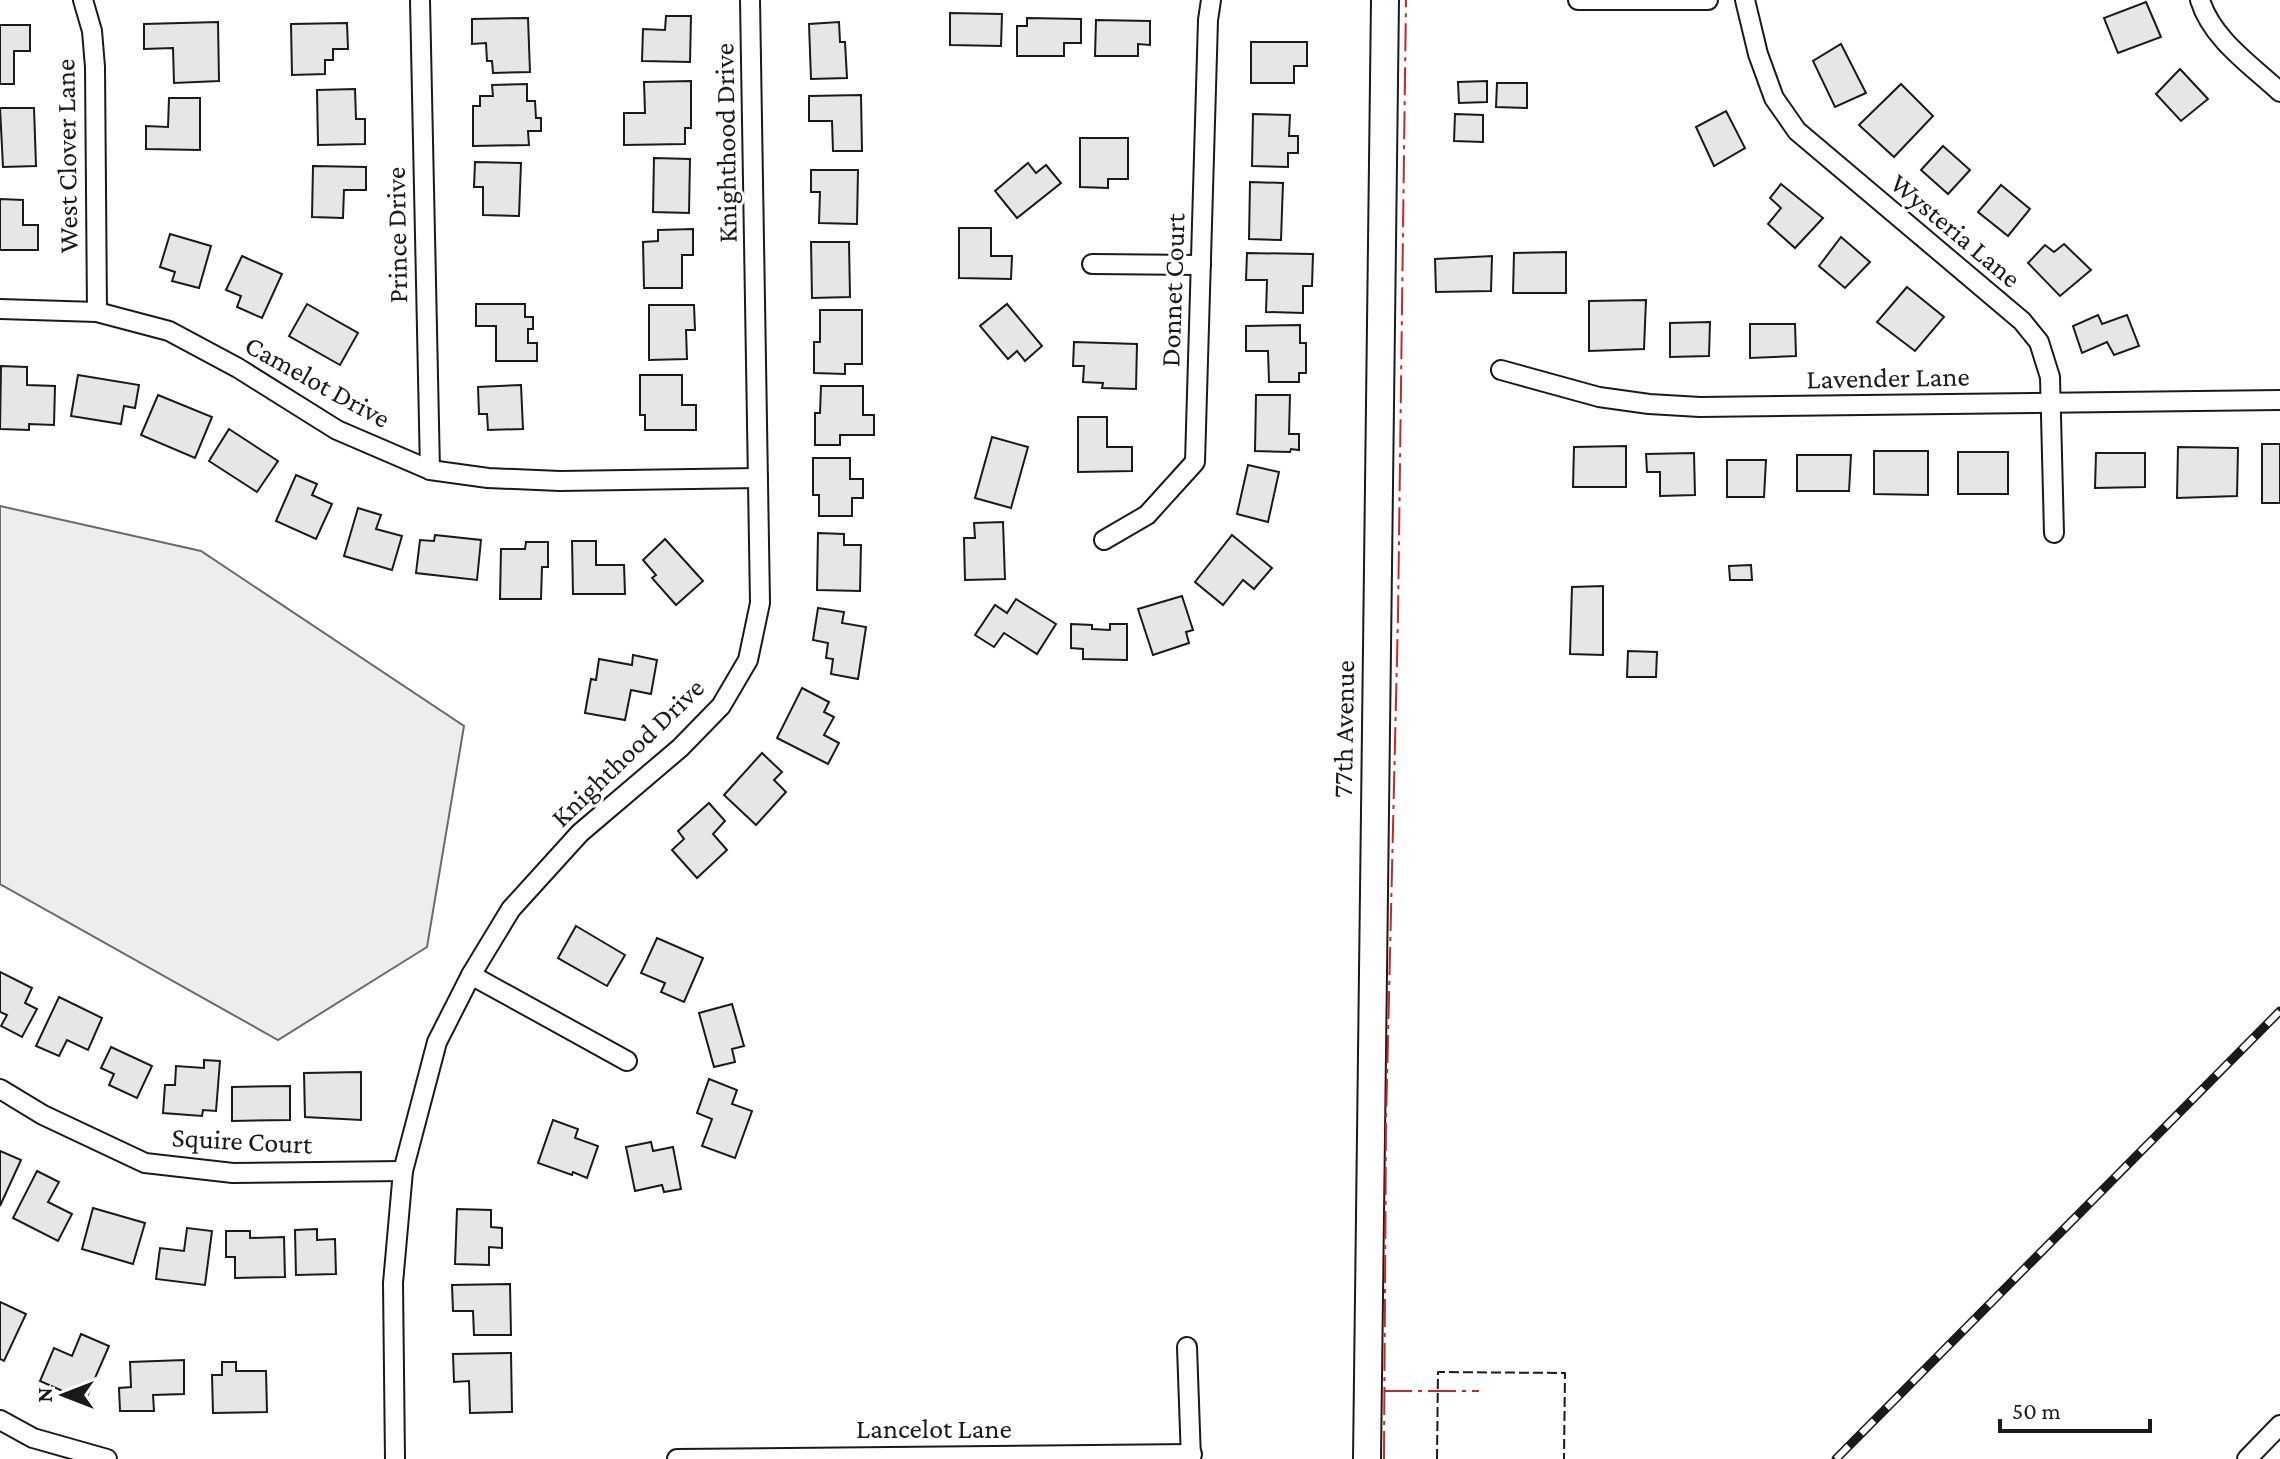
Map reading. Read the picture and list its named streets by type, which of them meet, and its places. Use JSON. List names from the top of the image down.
{
  "streets": {
    "street": [
      "Knighthood Drive",
      "West Clover Lane",
      "Wysteria Lane",
      "Prince Drive",
      "Donnet Court",
      "Lavender Lane",
      "Camelot Drive",
      "77th Avenue",
      "Squire Court",
      "Lancelot Lane"
    ]
  },
  "crossings": [
    ["Knighthood Drive", "Camelot Drive"],
    ["Knighthood Drive", "Squire Court"],
    ["West Clover Lane", "Camelot Drive"],
    ["Wysteria Lane", "Lavender Lane"],
    ["Prince Drive", "Camelot Drive"]
  ],
  "scale_bar": "50 m",
  "north": "left"
}
